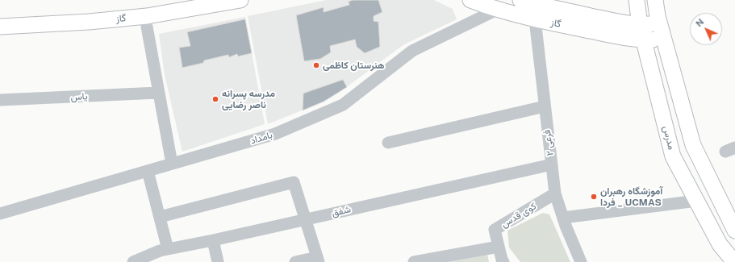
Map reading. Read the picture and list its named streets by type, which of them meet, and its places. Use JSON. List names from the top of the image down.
{
  "streets": {
    "main road": ["گاز", "مدرس"],
    "street": [
      "یاس",
      "بامداد",
      "فرعی ۲",
      "شفق",
      "کوی قدس"
    ]
  },
  "crossings": [
    ["گاز", "بامداد"],
    ["گاز", "مدرس"],
    ["گاز", "فرعی ۲"],
    ["فرعی ۲", "شفق"],
    ["فرعی ۲", "کوی قدس"]
  ],
  "places": ["هنرستان کاظمی", "مدرسه پسرانه ناصر رضایی", "آموزشگاه رهبران فردا _ UCMAS"],
  "north": "top left"
}
